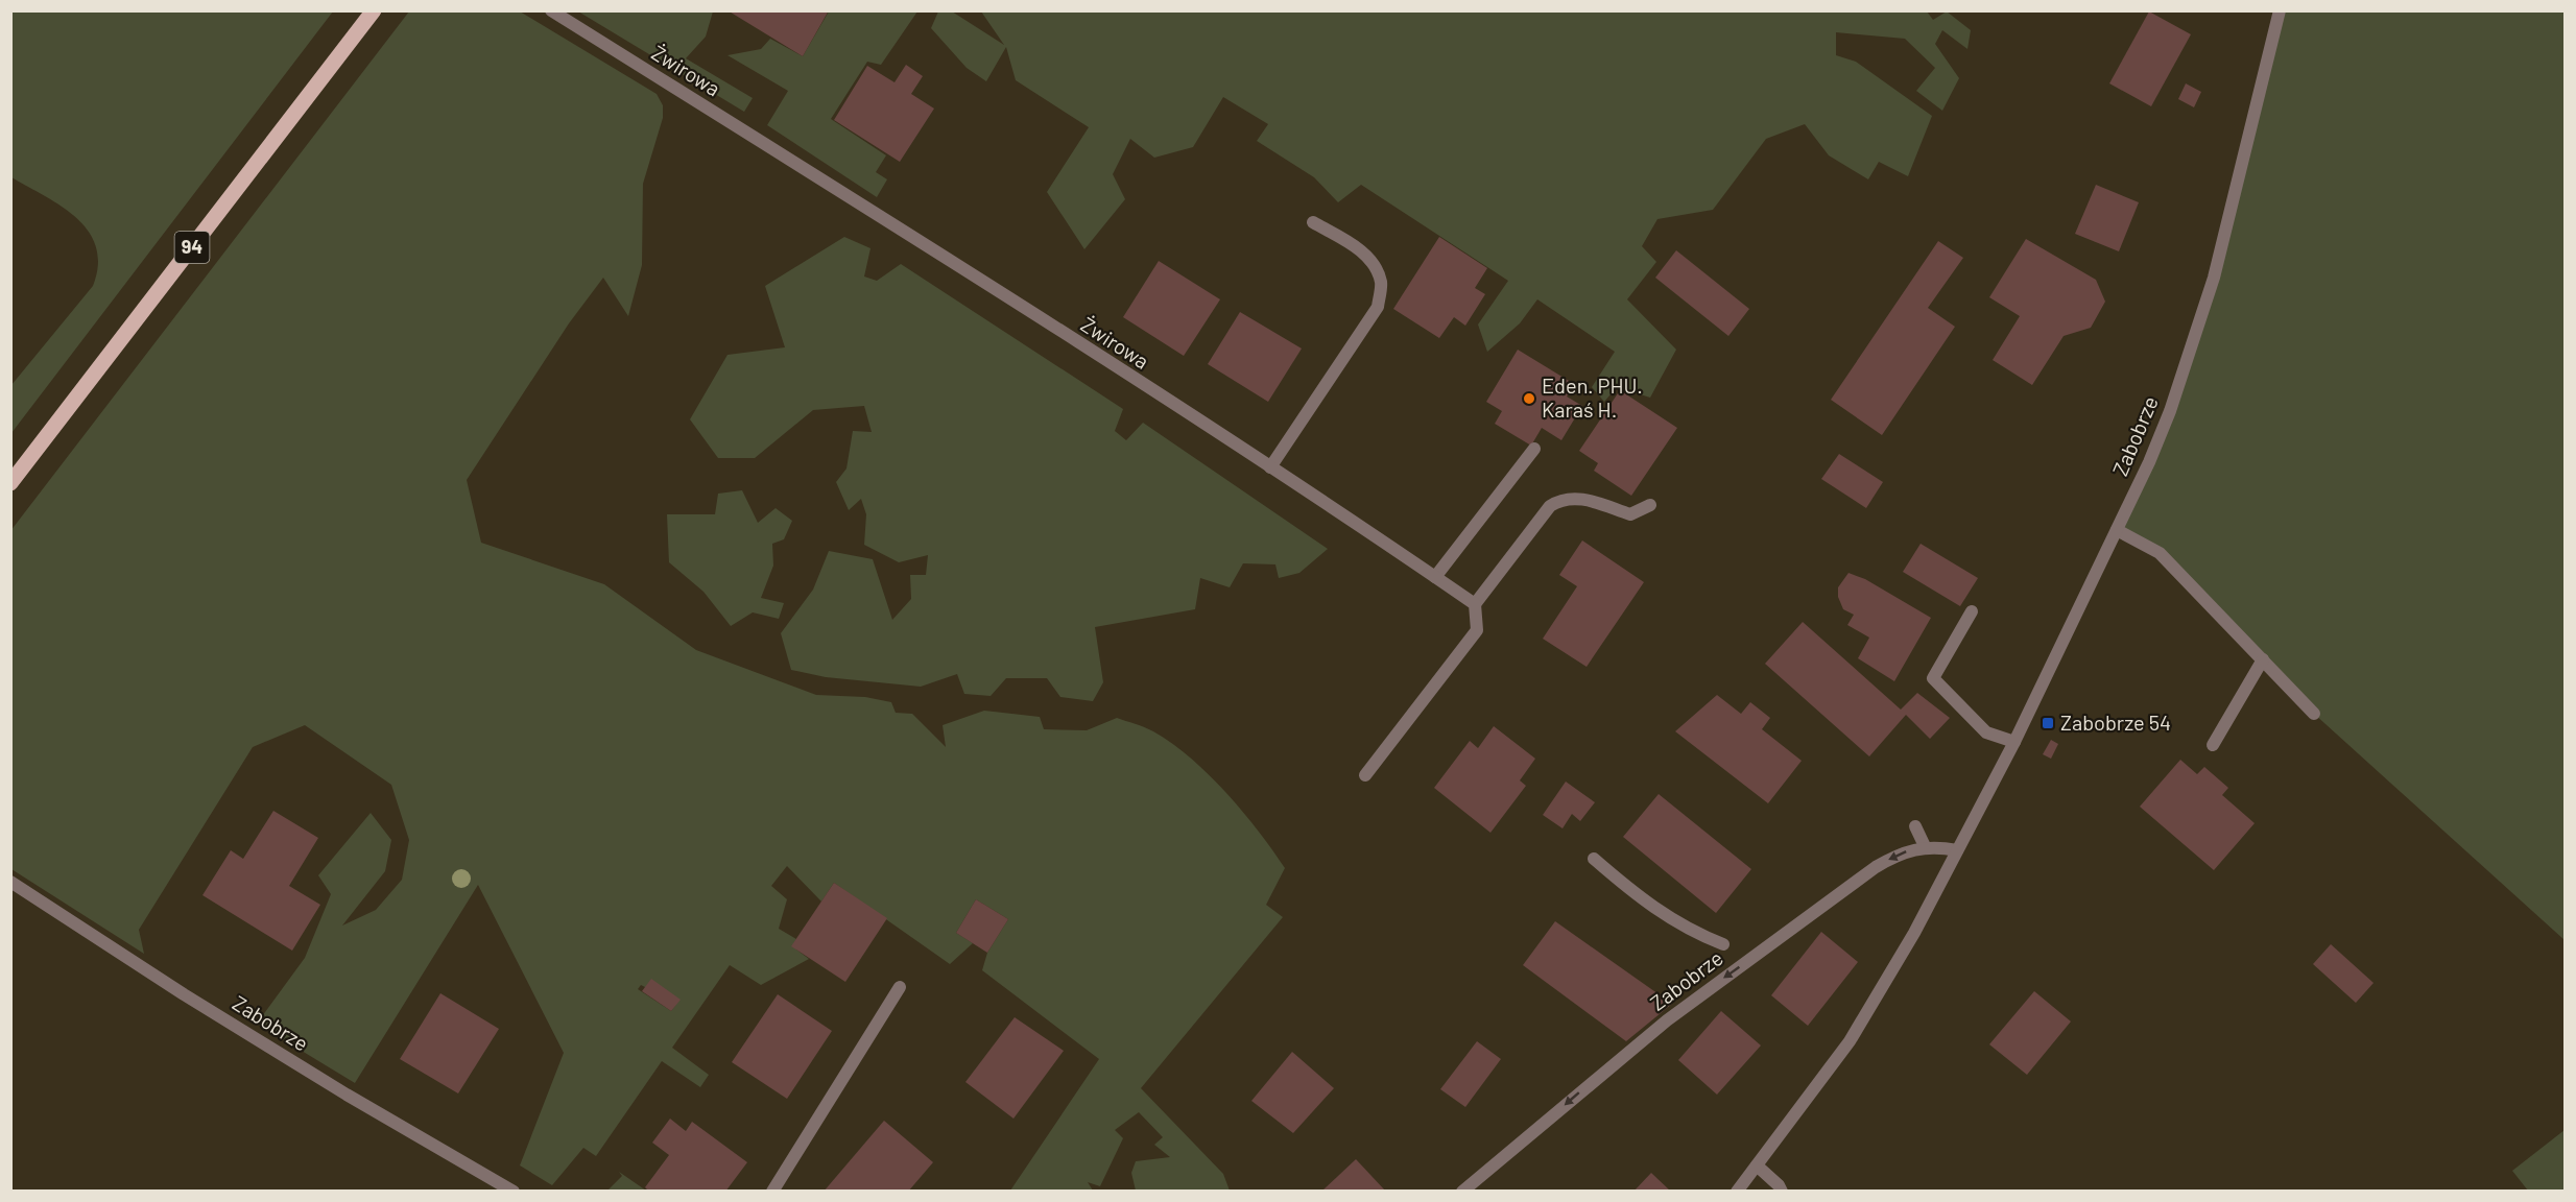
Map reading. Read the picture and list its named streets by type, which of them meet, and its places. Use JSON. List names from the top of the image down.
{
  "streets": {
    "main road": ["94"],
    "street": ["Żwirowa", "Zabobrze"]
  },
  "places": {
    "other": ["Eden. PHU. Karaś H."],
    "transit": ["Zabobrze 54"]
  }
}
